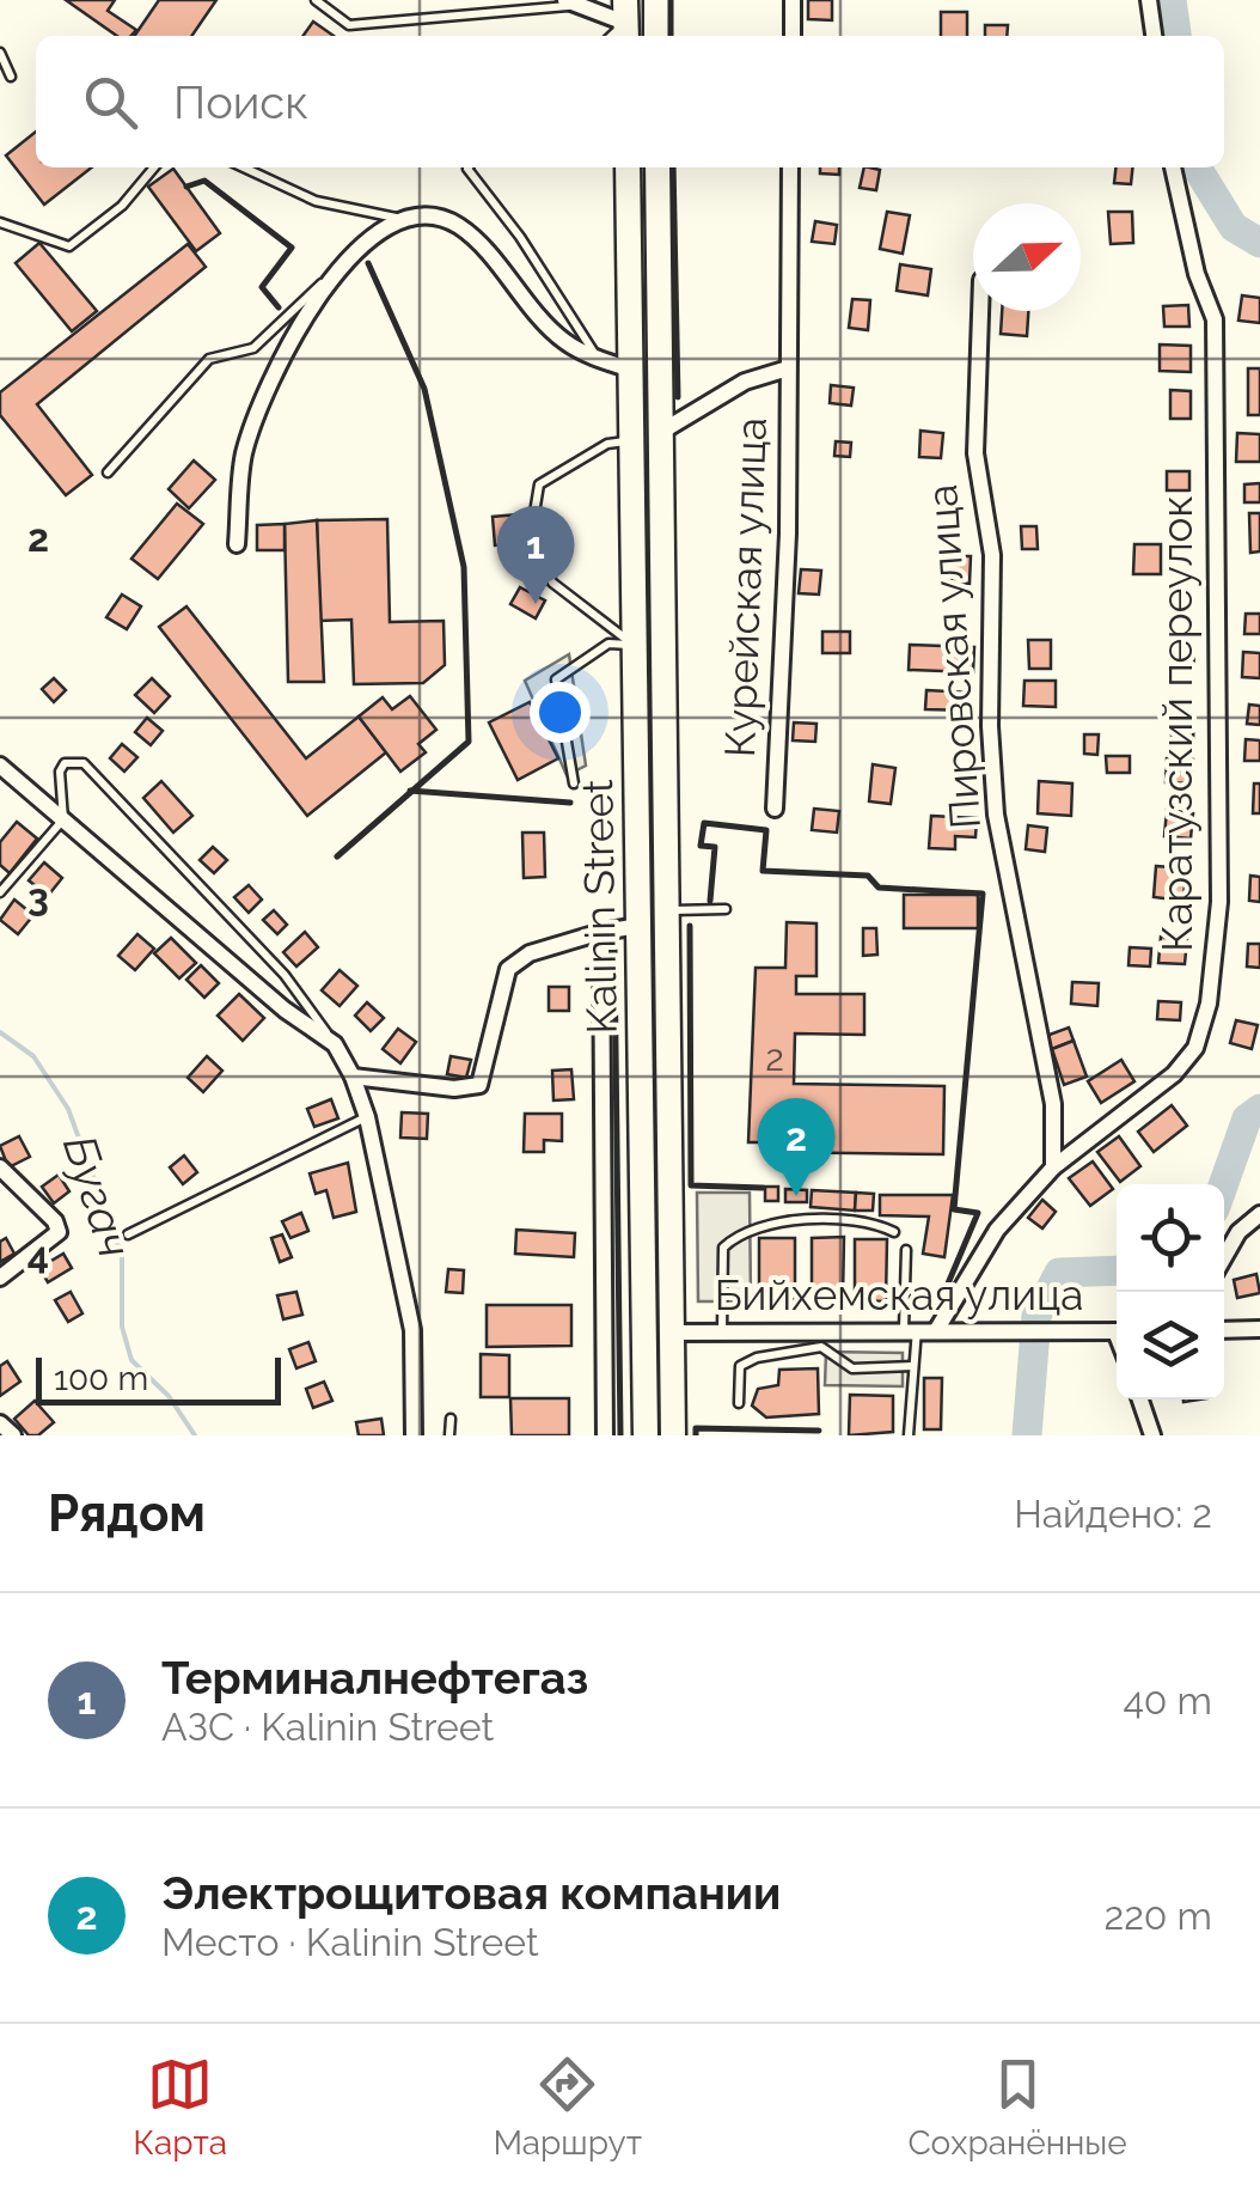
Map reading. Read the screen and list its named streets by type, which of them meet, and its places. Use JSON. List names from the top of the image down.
{
  "streets": {
    "main road": ["Kalinin Street"],
    "street": [
      "Курейская улица",
      "Пировская улица",
      "Каратузский переулок",
      "Бийхемская улица"
    ]
  },
  "crossings": [
    ["Курейская улица", "Kalinin Street"],
    ["Пировская улица", "Каратузский переулок"],
    ["Каратузский переулок", "Бийхемская улица"],
    ["Kalinin Street", "Бийхемская улица"]
  ],
  "water": ["Бугач"],
  "house_numbers": ["2"],
  "scale_bar": "100 m",
  "north": "right",
  "page": {
    "search": "Поиск",
    "pins": ["1", "2"],
    "scale": "100 m",
    "heading": ["Рядом", "Найдено: 2"],
    "list": [
      {
        "mark": "1",
        "name": "Терминалнефтегаз",
        "note": "АЗС · Kalinin Street",
        "value": "40 m"
      },
      {
        "mark": "2",
        "name": "Электрощитовая компании",
        "note": "Место · Kalinin Street",
        "value": "220 m"
      }
    ],
    "nav": ["Карта", "Маршрут", "Сохранённые"]
  },
  "grid": {
    "rows": ["2", "3", "4"]
  }
}
